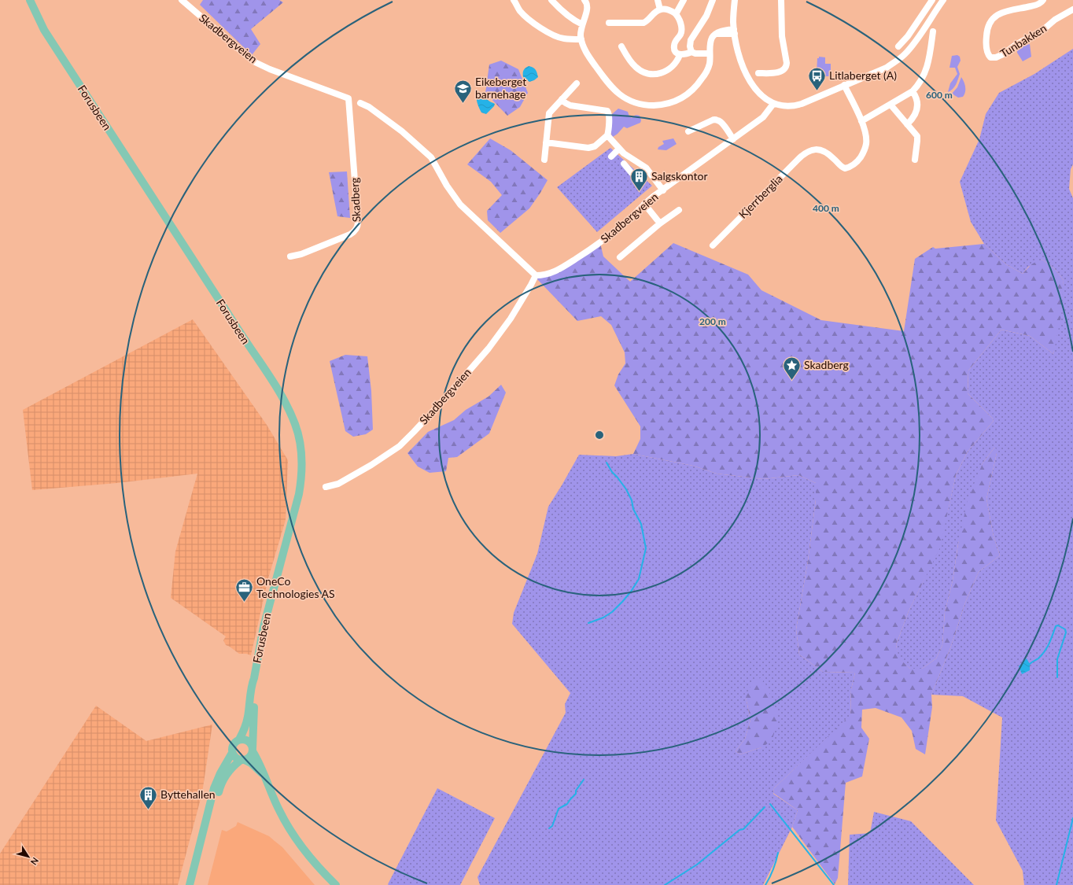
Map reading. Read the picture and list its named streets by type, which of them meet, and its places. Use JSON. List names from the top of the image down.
{
  "streets": {
    "main road": ["Forusbeen"],
    "street": [
      "Skadbergveien",
      "Tunbakken",
      "Kjerrberglia",
      "Skadberg"
    ]
  },
  "crossings": [
    ["Skadbergveien", "Skadberg"]
  ],
  "places": {
    "bus stop": ["Litlaberget (A)"],
    "school or university": ["Eikeberget barnehage"],
    "building": ["Salgskontor", "Byttehallen"],
    "place": ["Skadberg"],
    "office": ["OneCo Technologies AS"]
  },
  "north": "bottom right",
  "rings": ["600 m", "400 m", "200 m"]
}
